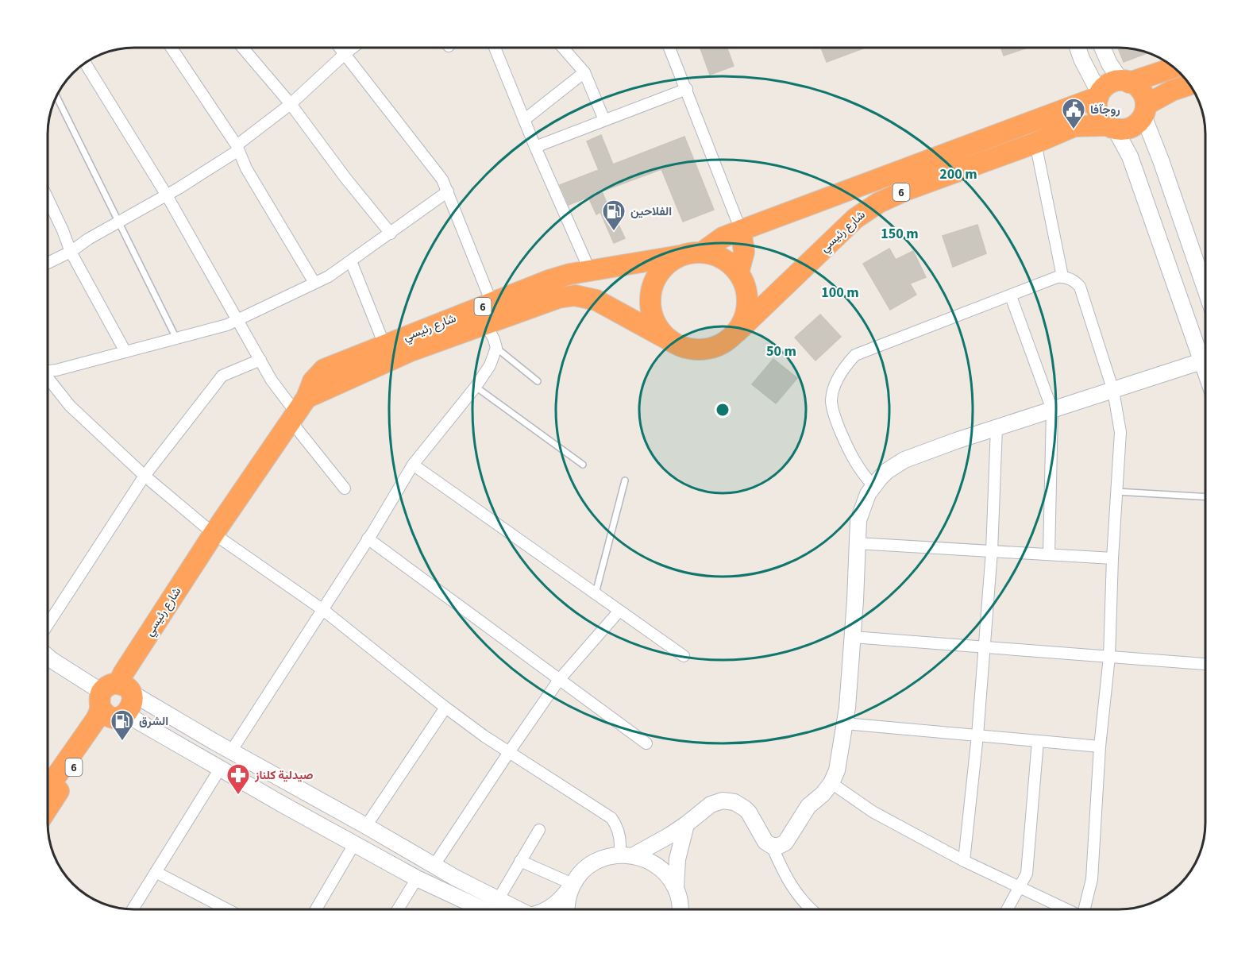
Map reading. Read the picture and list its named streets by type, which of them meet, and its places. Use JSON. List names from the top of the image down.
{
  "streets": {
    "highway": ["6", "شارع رئيسي"]
  },
  "places": {
    "public building": ["روجآفا"],
    "fuel station": ["الفلاحين", "الشرق"],
    "pharmacy": ["صيدلية كلناز"]
  },
  "rings": [
    "200 m",
    "150 m",
    "100 m",
    "50 m"
  ]
}
